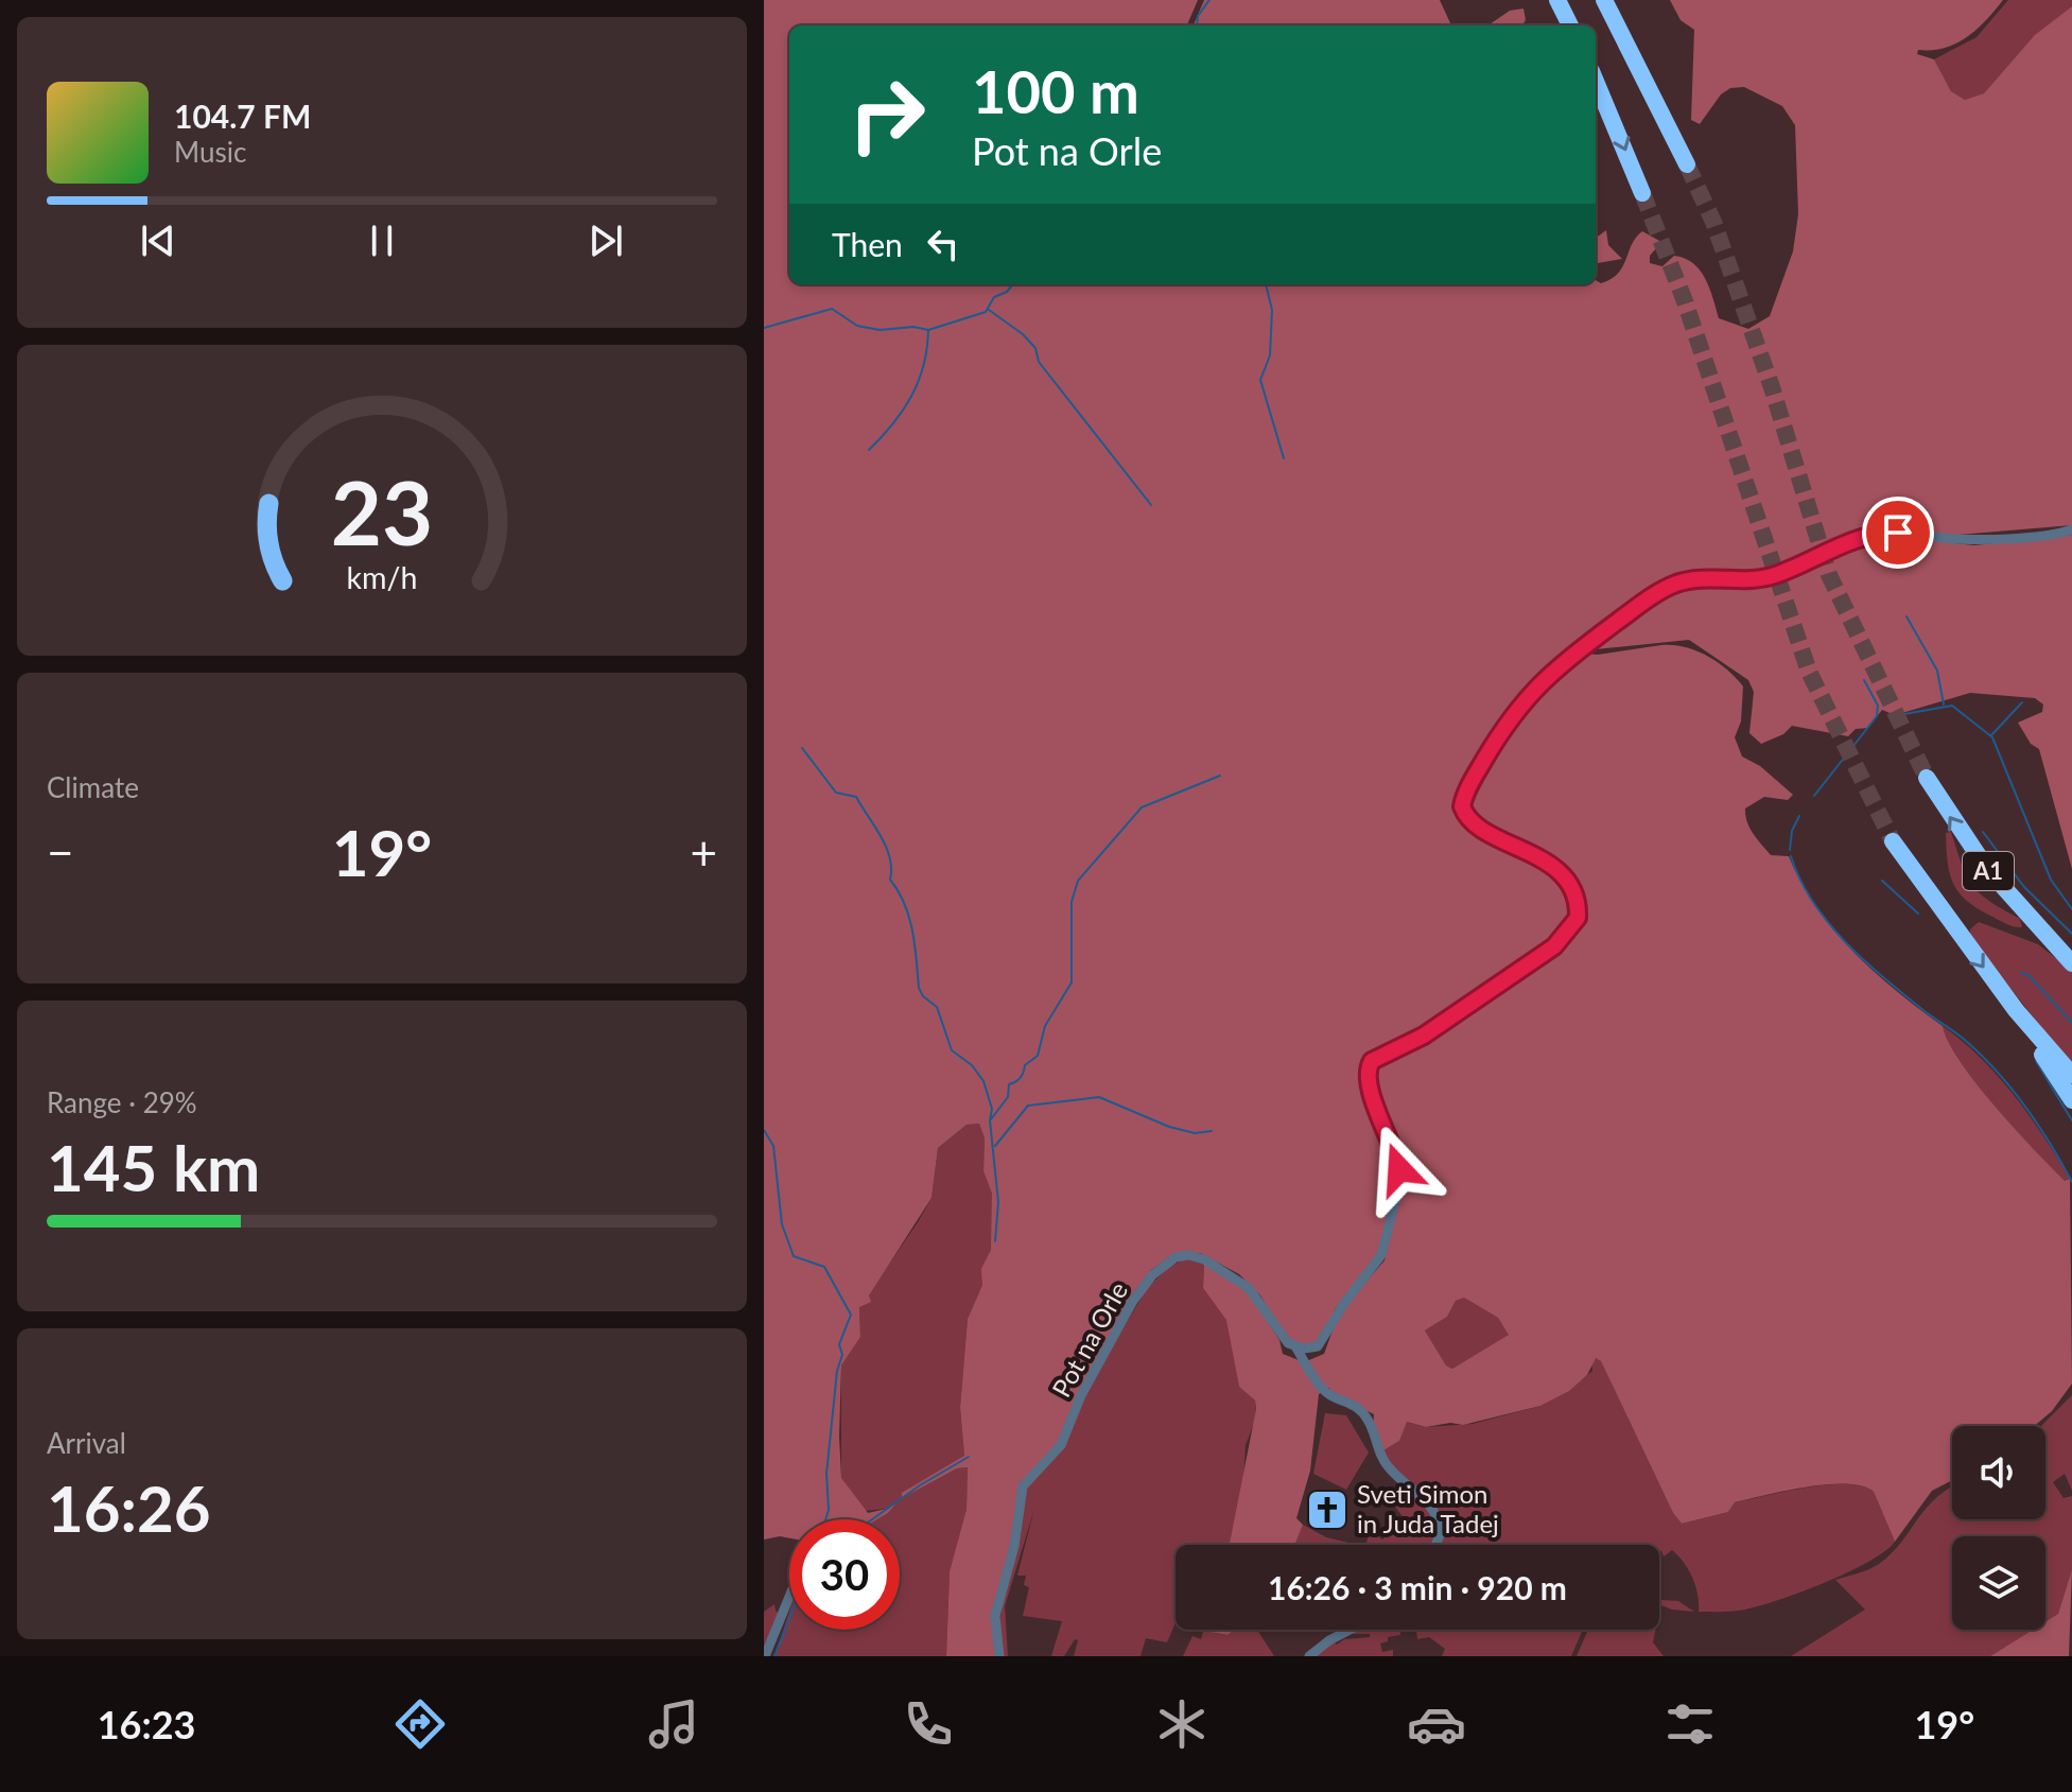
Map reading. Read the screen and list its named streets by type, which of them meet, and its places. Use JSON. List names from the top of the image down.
{
  "streets": {
    "highway": ["A1"],
    "street": ["Pot na Orle"]
  },
  "places": {
    "church": ["Sveti Simon in Juda Tadej"]
  },
  "page": {
    "turn": ["100 m", "Pot na Orle"],
    "song": ["104.7 FM", "Music"],
    "then": "Then",
    "tile": [
      "Climate",
      ["Range · 29%", "145 km"],
      ["Arrival", "16:26"]
    ],
    "heat": ["−", "19°", "+"],
    "limit": "30",
    "trip": "16:26 · 3 min · 920 m",
    "tabs": ["16:23", "19°"],
    "gauge": ["23", "km/h"]
  }
}
